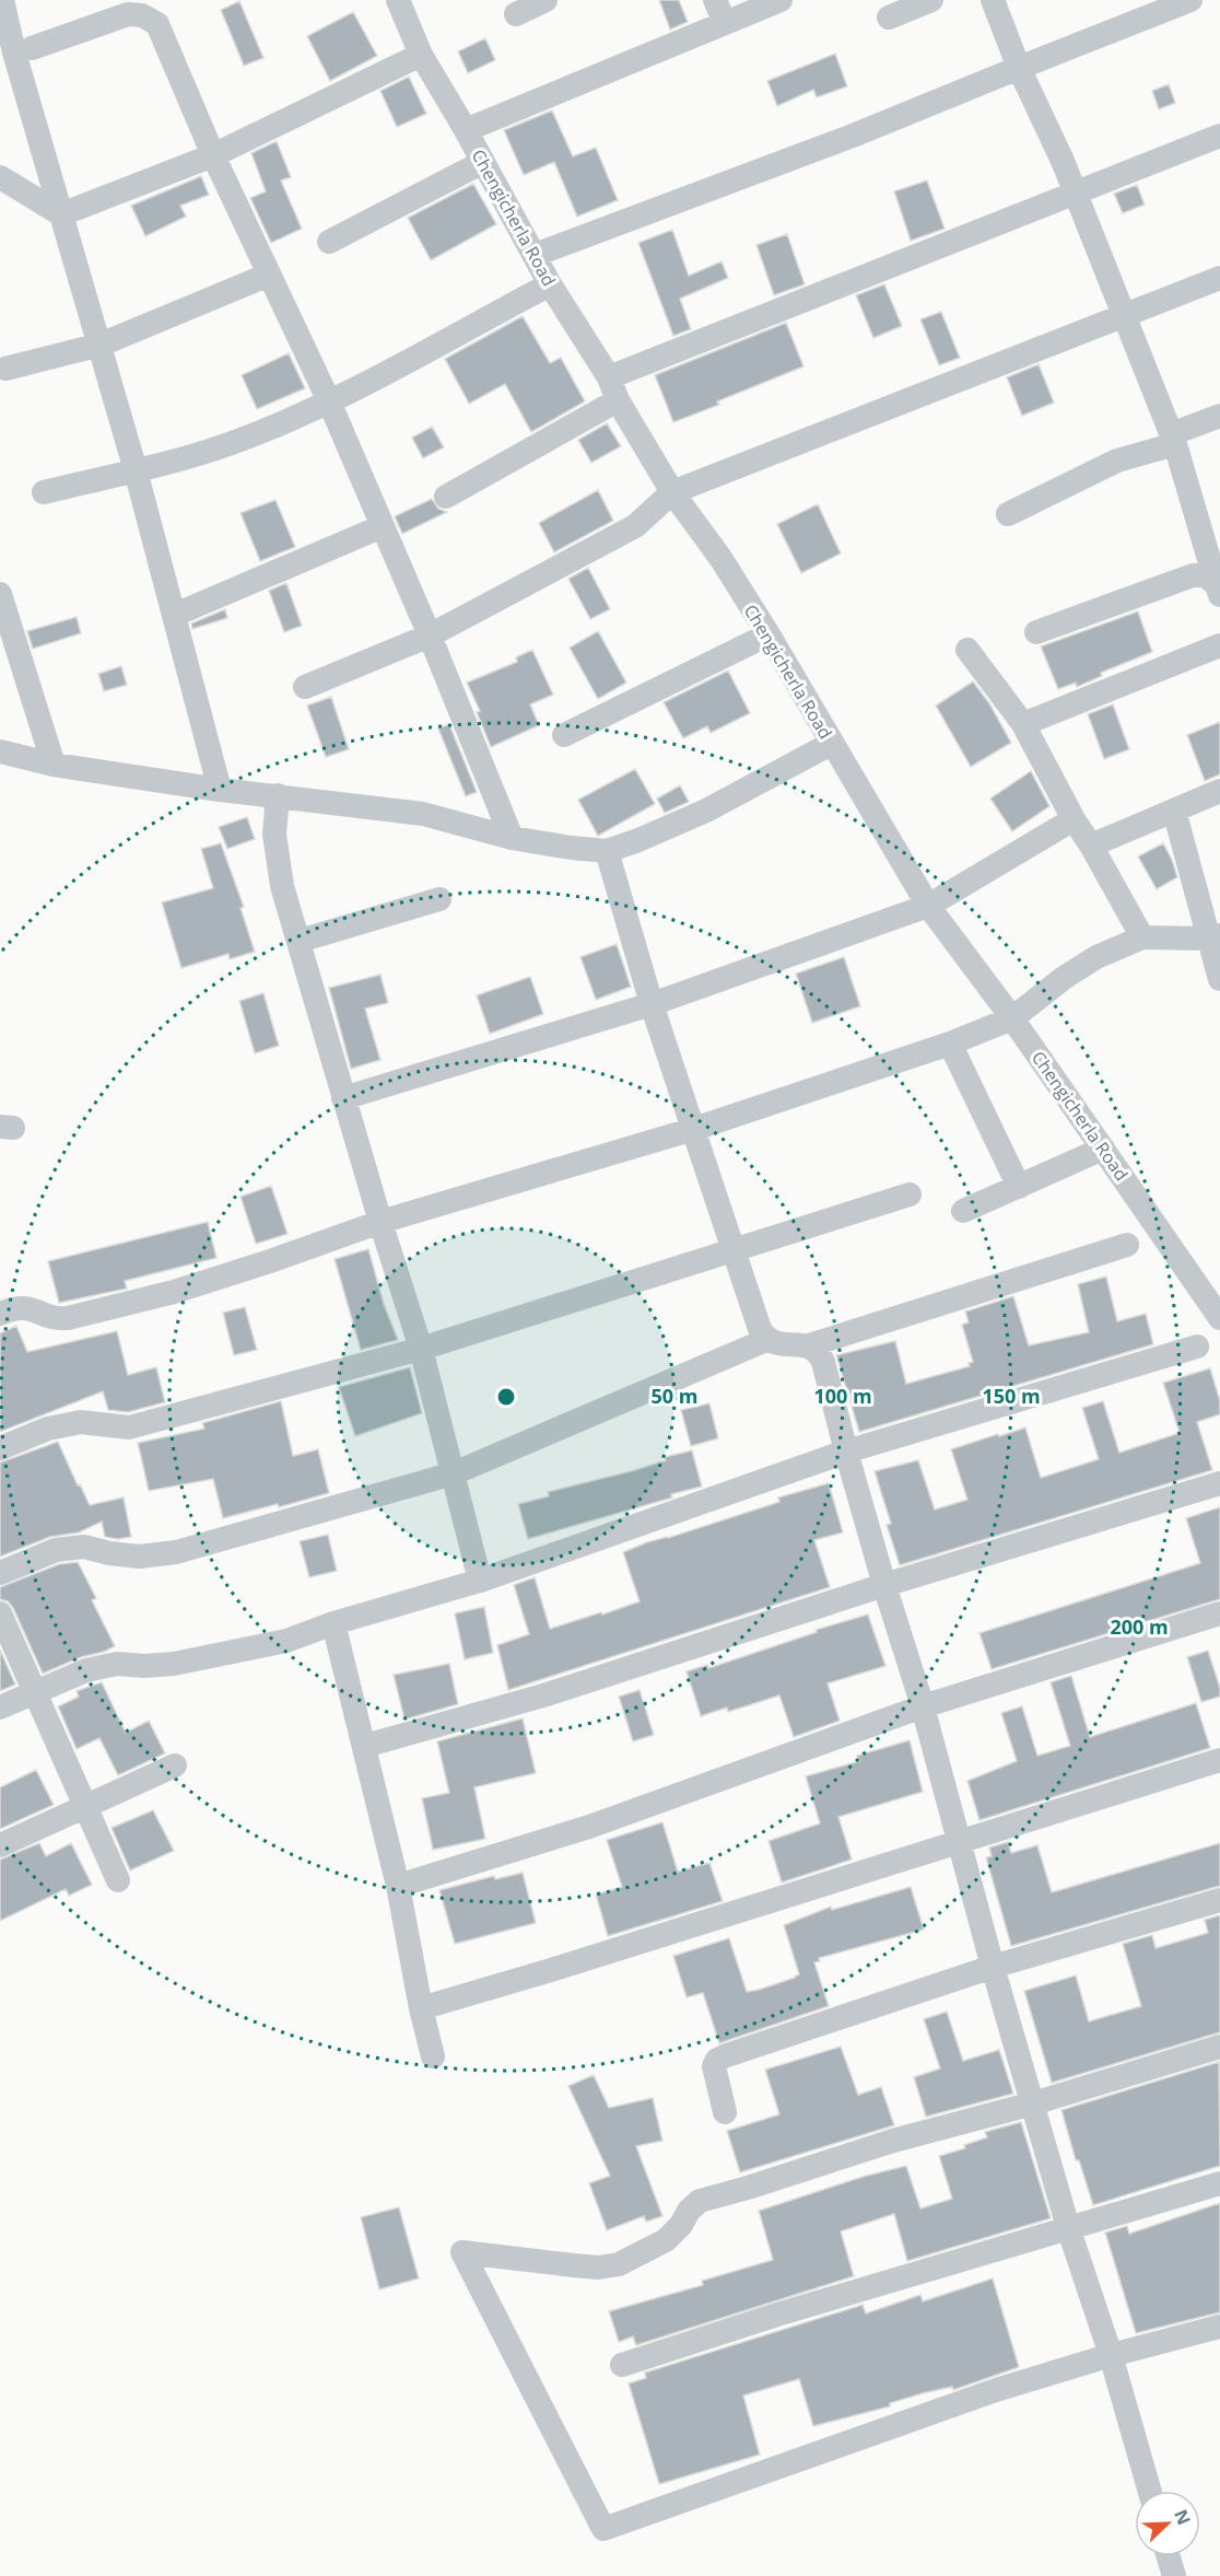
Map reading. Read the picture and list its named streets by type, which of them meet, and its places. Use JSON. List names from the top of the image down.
{
  "streets": {
    "street": ["Chengicherla Road"]
  },
  "north": "top right",
  "rings": [
    "50 m",
    "100 m",
    "150 m",
    "200 m"
  ]
}
